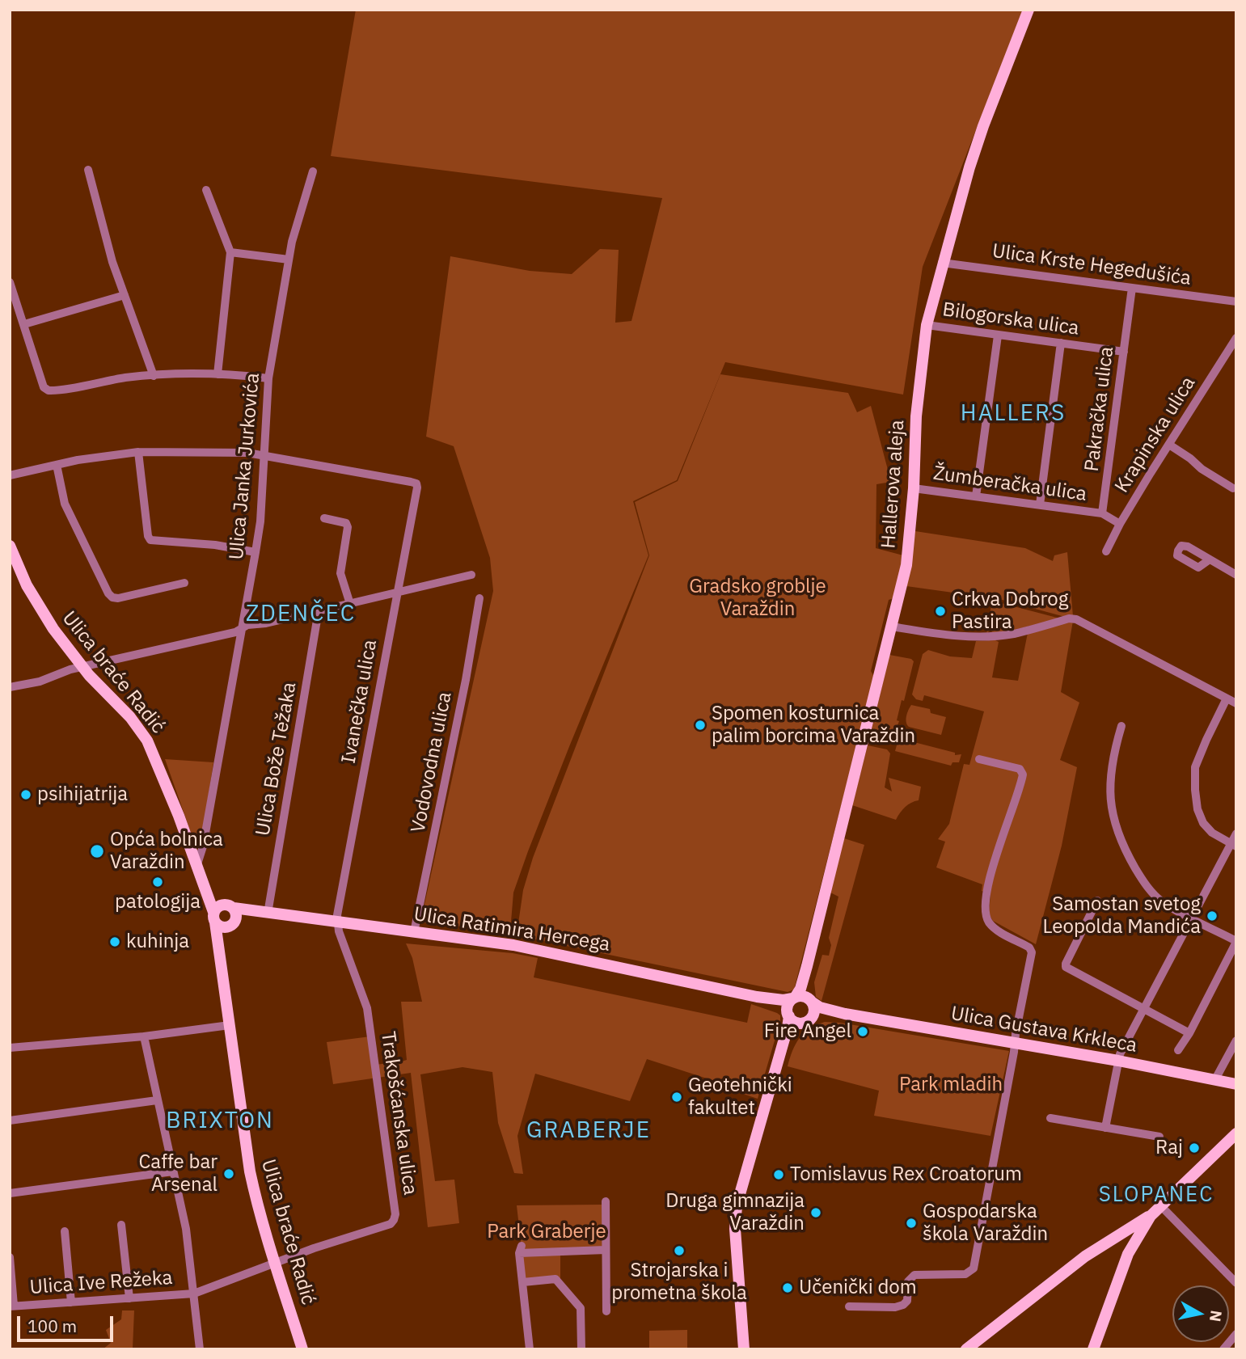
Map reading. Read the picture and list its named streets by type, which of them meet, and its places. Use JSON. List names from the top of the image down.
{
  "streets": {
    "main road": [
      "Hallerova aleja",
      "Ulica braće Radić",
      "Ulica Ratimira Hercega",
      "Ulica Gustava Krkleca"
    ],
    "street": [
      "Ulica Krste Hegedušića",
      "Bilogorska ulica",
      "Pakračka ulica",
      "Krapinska ulica",
      "Ulica Janka Jurkovića",
      "Žumberačka ulica",
      "Ivanečka ulica",
      "Ulica Bože Težaka",
      "Vodovodna ulica",
      "Trakošćanska ulica",
      "Ulica Ive Režeka"
    ]
  },
  "crossings": [
    ["Ulica Krste Hegedušića", "Pakračka ulica"],
    ["Ulica Krste Hegedušića", "Hallerova aleja"],
    ["Bilogorska ulica", "Pakračka ulica"],
    ["Bilogorska ulica", "Hallerova aleja"],
    ["Pakračka ulica", "Žumberačka ulica"],
    ["Ulica Janka Jurkovića", "Ulica braće Radić"],
    ["Ulica Janka Jurkovića", "Ivanečka ulica"],
    ["Hallerova aleja", "Žumberačka ulica"],
    ["Hallerova aleja", "Ulica Ratimira Hercega"],
    ["Hallerova aleja", "Ulica Gustava Krkleca"],
    ["Ulica braće Radić", "Ulica Ratimira Hercega"],
    ["Ulica braće Radić", "Trakošćanska ulica"],
    ["Ivanečka ulica", "Ulica Ratimira Hercega"],
    ["Ivanečka ulica", "Trakošćanska ulica"],
    ["Ulica Bože Težaka", "Ulica Ratimira Hercega"],
    ["Vodovodna ulica", "Ulica Ratimira Hercega"],
    ["Ulica Ratimira Hercega", "Ulica Gustava Krkleca"],
    ["Ulica Ratimira Hercega", "Trakošćanska ulica"],
    ["Trakošćanska ulica", "Ulica Ive Režeka"]
  ],
  "districts": [
    "HALLERS",
    "ZDENČEC",
    "BRIXTON",
    "GRABERJE",
    "SLOPANEC"
  ],
  "parks": ["Gradsko groblje Varaždin", "Park mladih", "Park Graberje"],
  "places": [
    "Crkva Dobrog Pastira",
    "Spomen kosturnica palim borcima Varaždin",
    "psihijatrija",
    "Opća bolnica Varaždin",
    "patologija",
    "Samostan svetog Leopolda Mandića",
    "kuhinja",
    "Fire Angel",
    "Geotehnički fakultet",
    "Raj",
    "Caffe bar Arsenal",
    "Tomislavus Rex Croatorum",
    "Druga gimnazija Varaždin",
    "Gospodarska škola Varaždin",
    "Strojarska i prometna škola",
    "Učenički dom"
  ],
  "scale_bar": "100 m",
  "north": "right"
}
